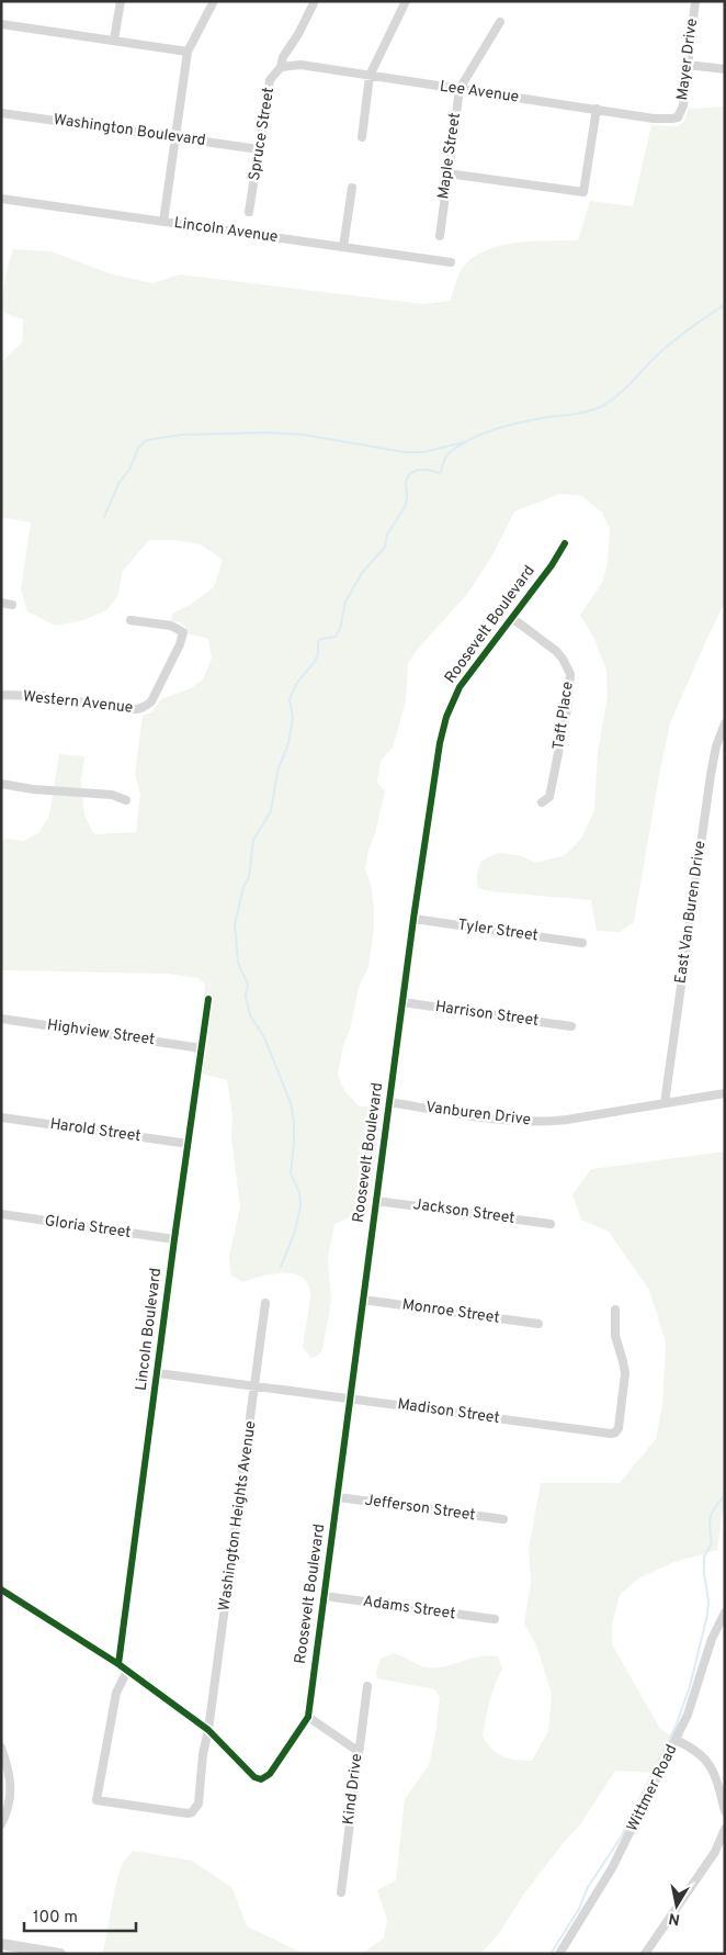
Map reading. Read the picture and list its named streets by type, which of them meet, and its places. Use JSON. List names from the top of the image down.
{
  "streets": {
    "street": [
      "Mayer Drive",
      "Lee Avenue",
      "Washington Boulevard",
      "Spruce Street",
      "Maple Street",
      "Lincoln Avenue",
      "Roosevelt Boulevard",
      "Western Avenue",
      "Taft Place",
      "East Van Buren Drive",
      "Tyler Street",
      "Harrison Street",
      "Highview Street",
      "Vanburen Drive",
      "Harold Street",
      "Jackson Street",
      "Gloria Street",
      "Monroe Street",
      "Lincoln Boulevard",
      "Madison Street",
      "Jefferson Street",
      "Washington Heights Avenue",
      "Adams Street",
      "Wittmer Road",
      "Kind Drive"
    ]
  },
  "crossings": [
    ["Mayer Drive", "Lee Avenue"],
    ["Lee Avenue", "Spruce Street"],
    ["Lee Avenue", "Maple Street"],
    ["Washington Boulevard", "Spruce Street"],
    ["Roosevelt Boulevard", "Taft Place"],
    ["Roosevelt Boulevard", "Tyler Street"],
    ["Roosevelt Boulevard", "Harrison Street"],
    ["Roosevelt Boulevard", "Vanburen Drive"],
    ["Roosevelt Boulevard", "Jackson Street"],
    ["Roosevelt Boulevard", "Monroe Street"],
    ["Roosevelt Boulevard", "Madison Street"],
    ["Roosevelt Boulevard", "Jefferson Street"],
    ["Roosevelt Boulevard", "Washington Heights Avenue"],
    ["Roosevelt Boulevard", "Adams Street"],
    ["East Van Buren Drive", "Vanburen Drive"],
    ["Highview Street", "Lincoln Boulevard"],
    ["Harold Street", "Lincoln Boulevard"],
    ["Gloria Street", "Lincoln Boulevard"],
    ["Lincoln Boulevard", "Madison Street"],
    ["Madison Street", "Washington Heights Avenue"]
  ],
  "scale_bar": "100 m",
  "north": "bottom"
}
